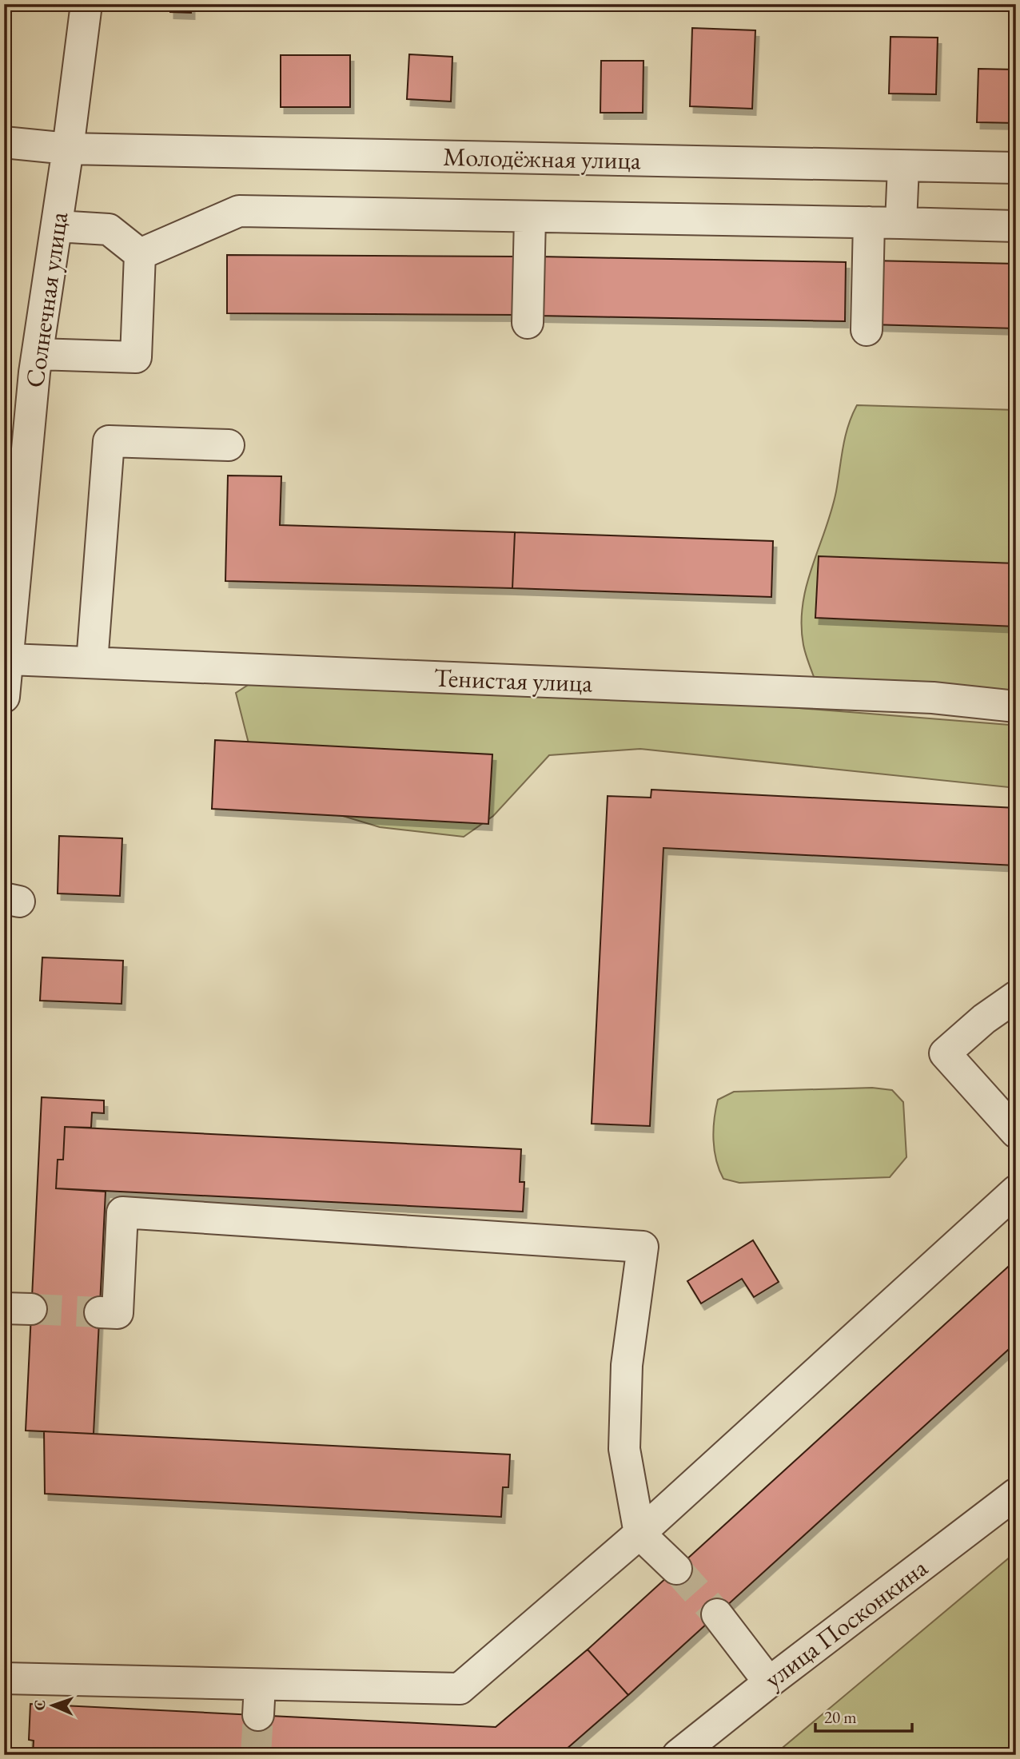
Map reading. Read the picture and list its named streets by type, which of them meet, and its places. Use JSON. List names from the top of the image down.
{
  "streets": {
    "street": [
      "Молодёжная улица",
      "Солнечная улица",
      "Тенистая улица",
      "улица Посконкина"
    ]
  },
  "crossings": [
    ["Молодёжная улица", "Солнечная улица"],
    ["Солнечная улица", "Тенистая улица"]
  ],
  "scale_bar": "20 m",
  "north": "left"
}
